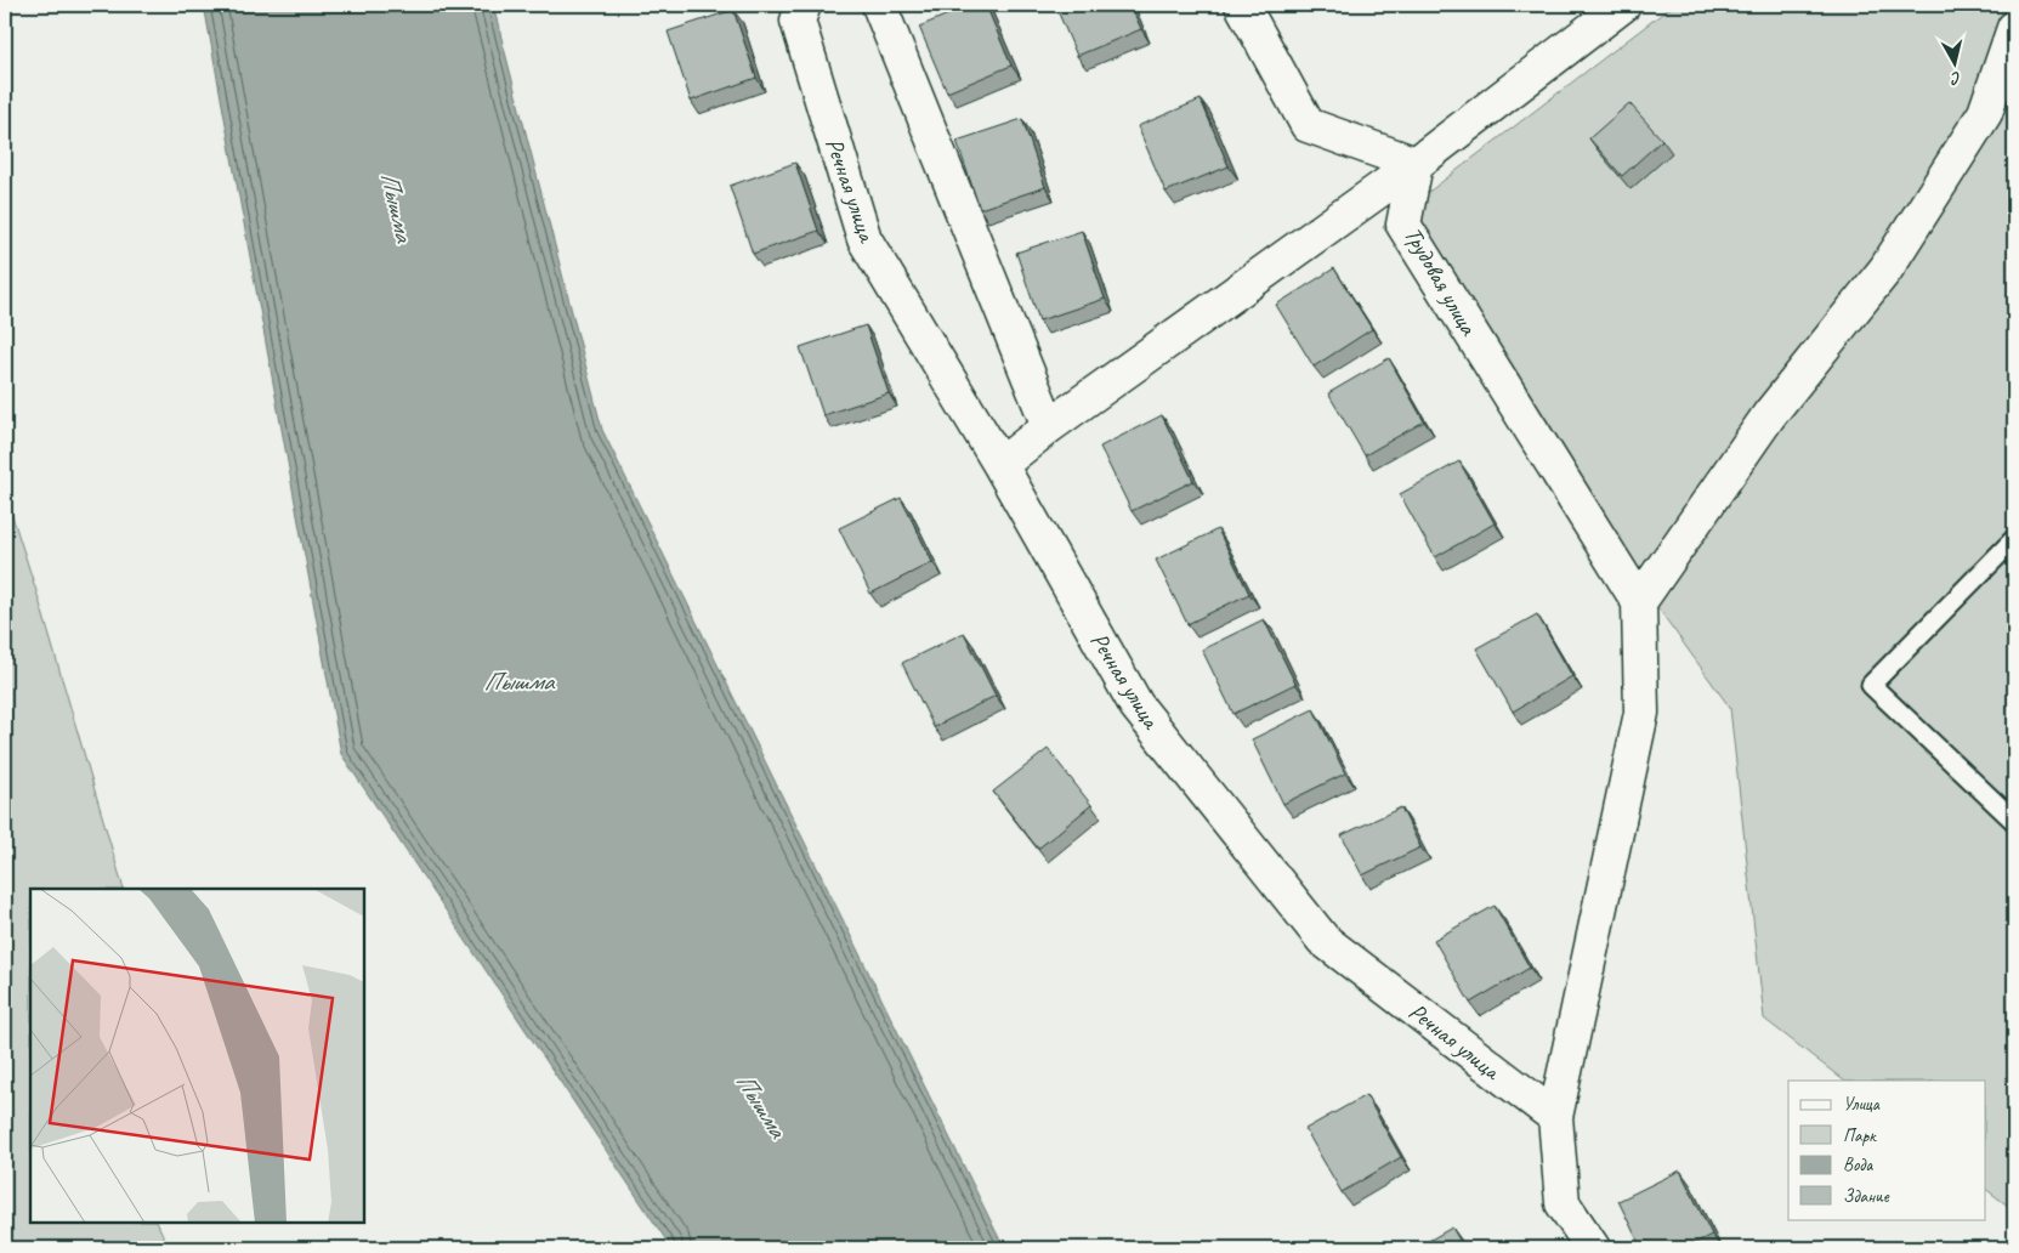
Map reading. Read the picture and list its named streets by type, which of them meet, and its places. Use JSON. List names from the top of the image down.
{
  "streets": {
    "street": ["Речная улица", "Трудовая улица"]
  },
  "water": ["Пышма"],
  "legend": [
    "Улица",
    "Парк",
    "Вода",
    "Здание"
  ],
  "north": "bottom"
}
